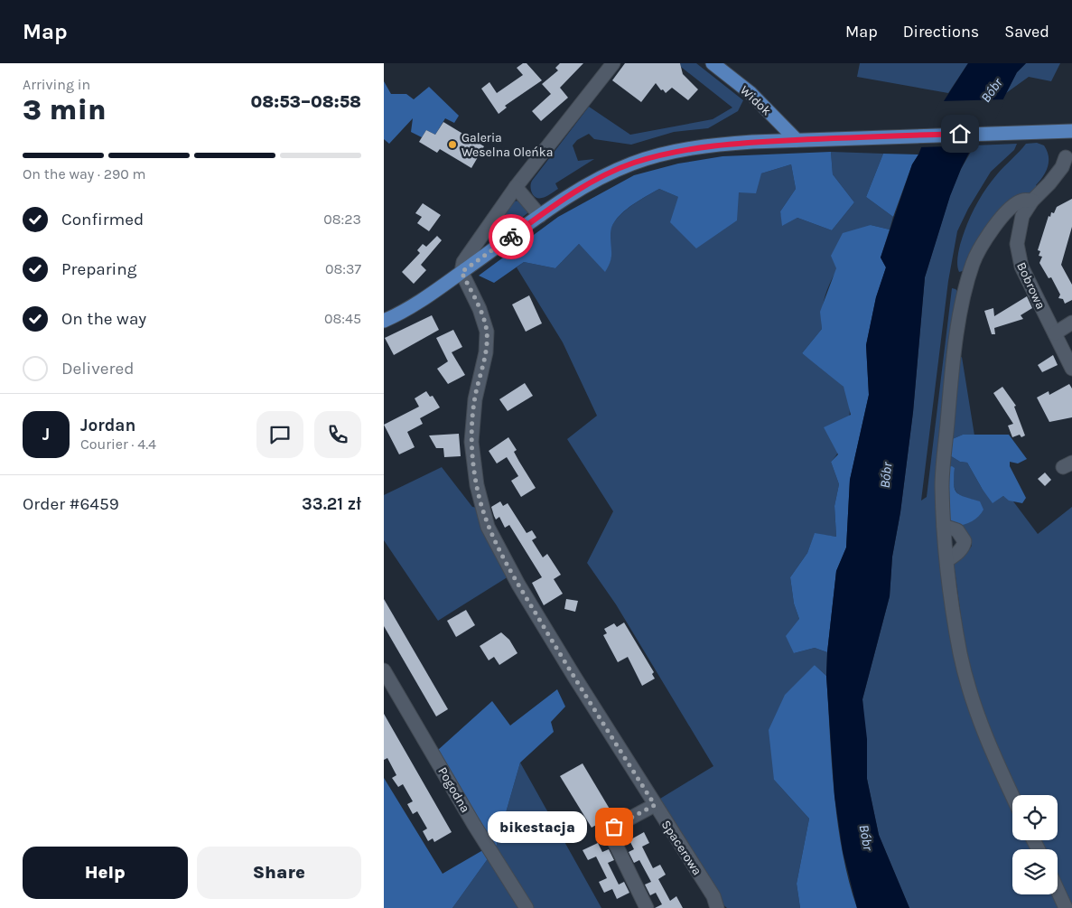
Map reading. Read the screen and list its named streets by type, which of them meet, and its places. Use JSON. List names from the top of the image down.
{
  "streets": {
    "main road": ["Widok"],
    "street": ["Bobrowa", "Pogodna", "Spacerowa"]
  },
  "water": ["Bóbr"],
  "places": ["Galeria Weselna Oleńka", "bikestacja"],
  "page": {
    "header": "Map",
    "nav": ["Map", "Directions", "Saved"],
    "heading": ["3 min", "Arriving in", "08:53–08:58"],
    "panel": [
      "Jordan",
      "Courier · 4.4",
      "Order #6459",
      "33.21 zł"
    ],
    "bar": "On the way · 290 m",
    "list": [
      ["Confirmed", "08:23"],
      ["Preparing", "08:37"],
      ["On the way", "08:45"],
      "Delivered"
    ],
    "round": "J",
    "bubble": "bikestacja",
    "buttons": ["Help", "Share"]
  }
}
